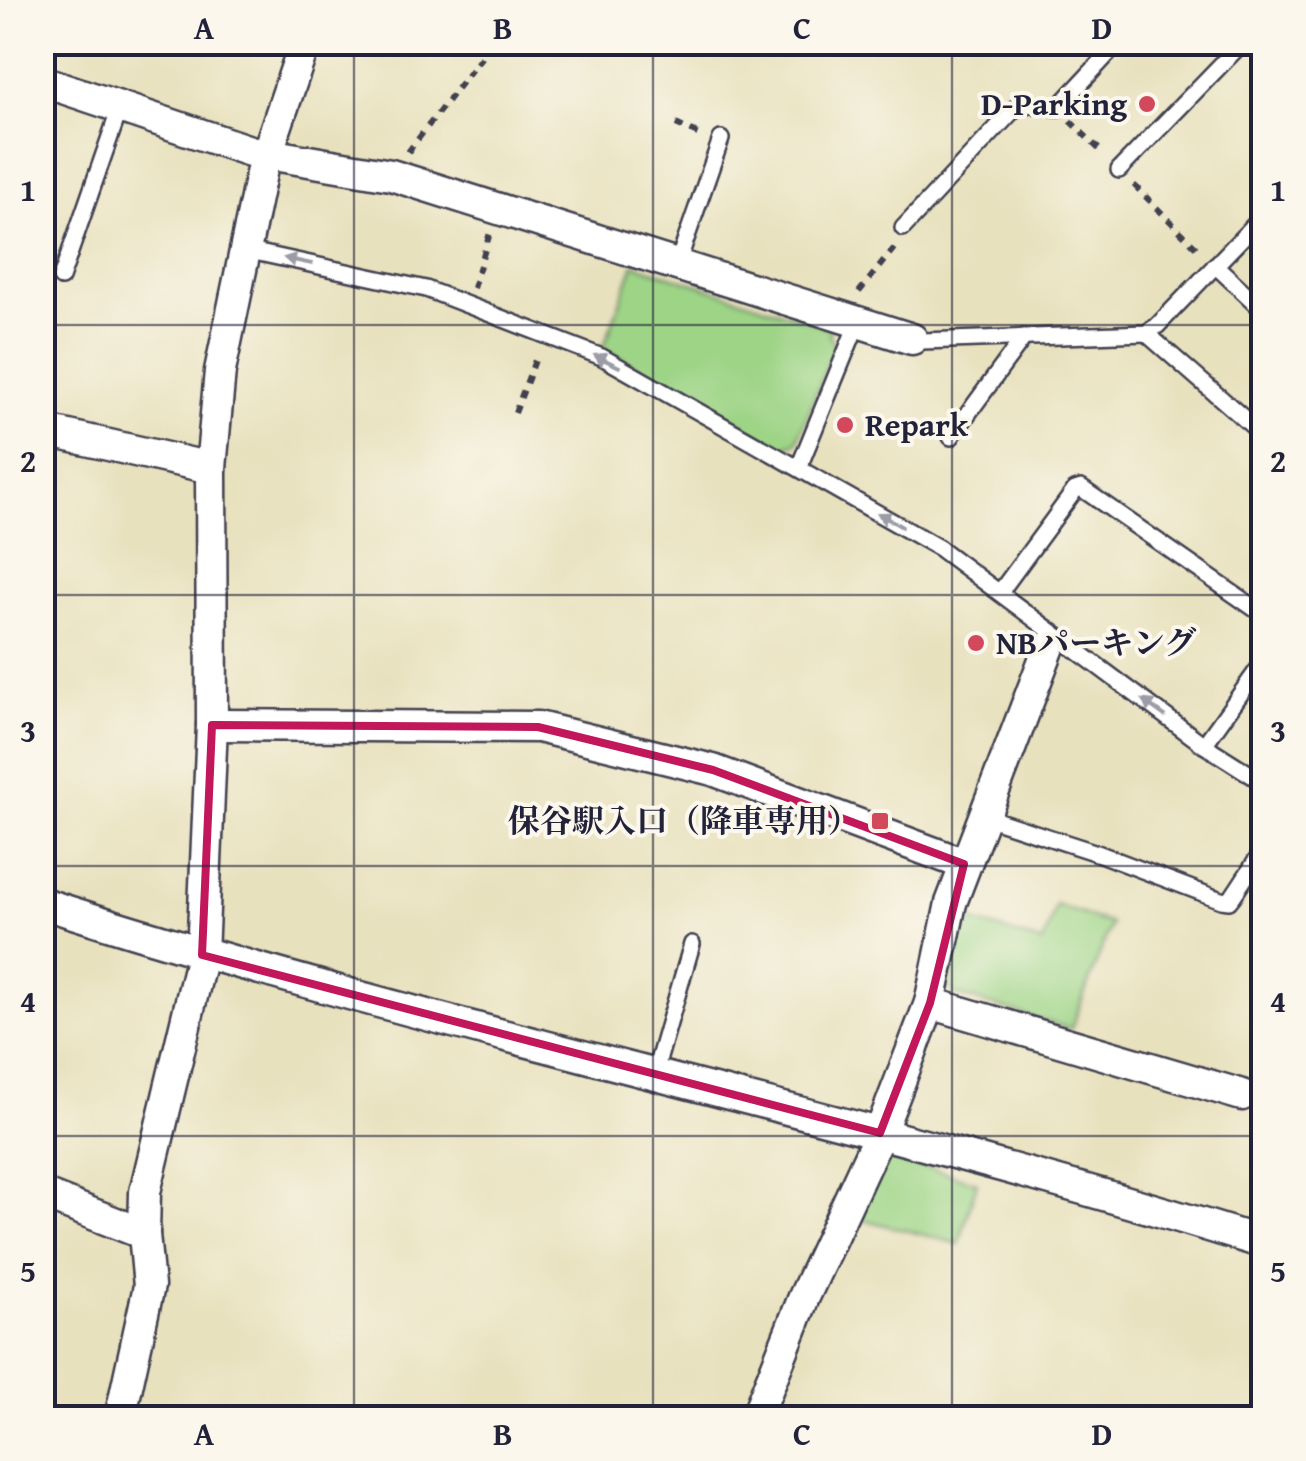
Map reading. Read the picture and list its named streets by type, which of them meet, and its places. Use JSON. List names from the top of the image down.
{
  "places": {
    "other": ["D-Parking", "Repark", "NBパーキング"],
    "transit": ["保谷駅入口（降車専用）"]
  },
  "grid": {
    "columns": [
      "A",
      "B",
      "C",
      "D"
    ],
    "rows": [
      "1",
      "2",
      "3",
      "4",
      "5"
    ]
  }
}
